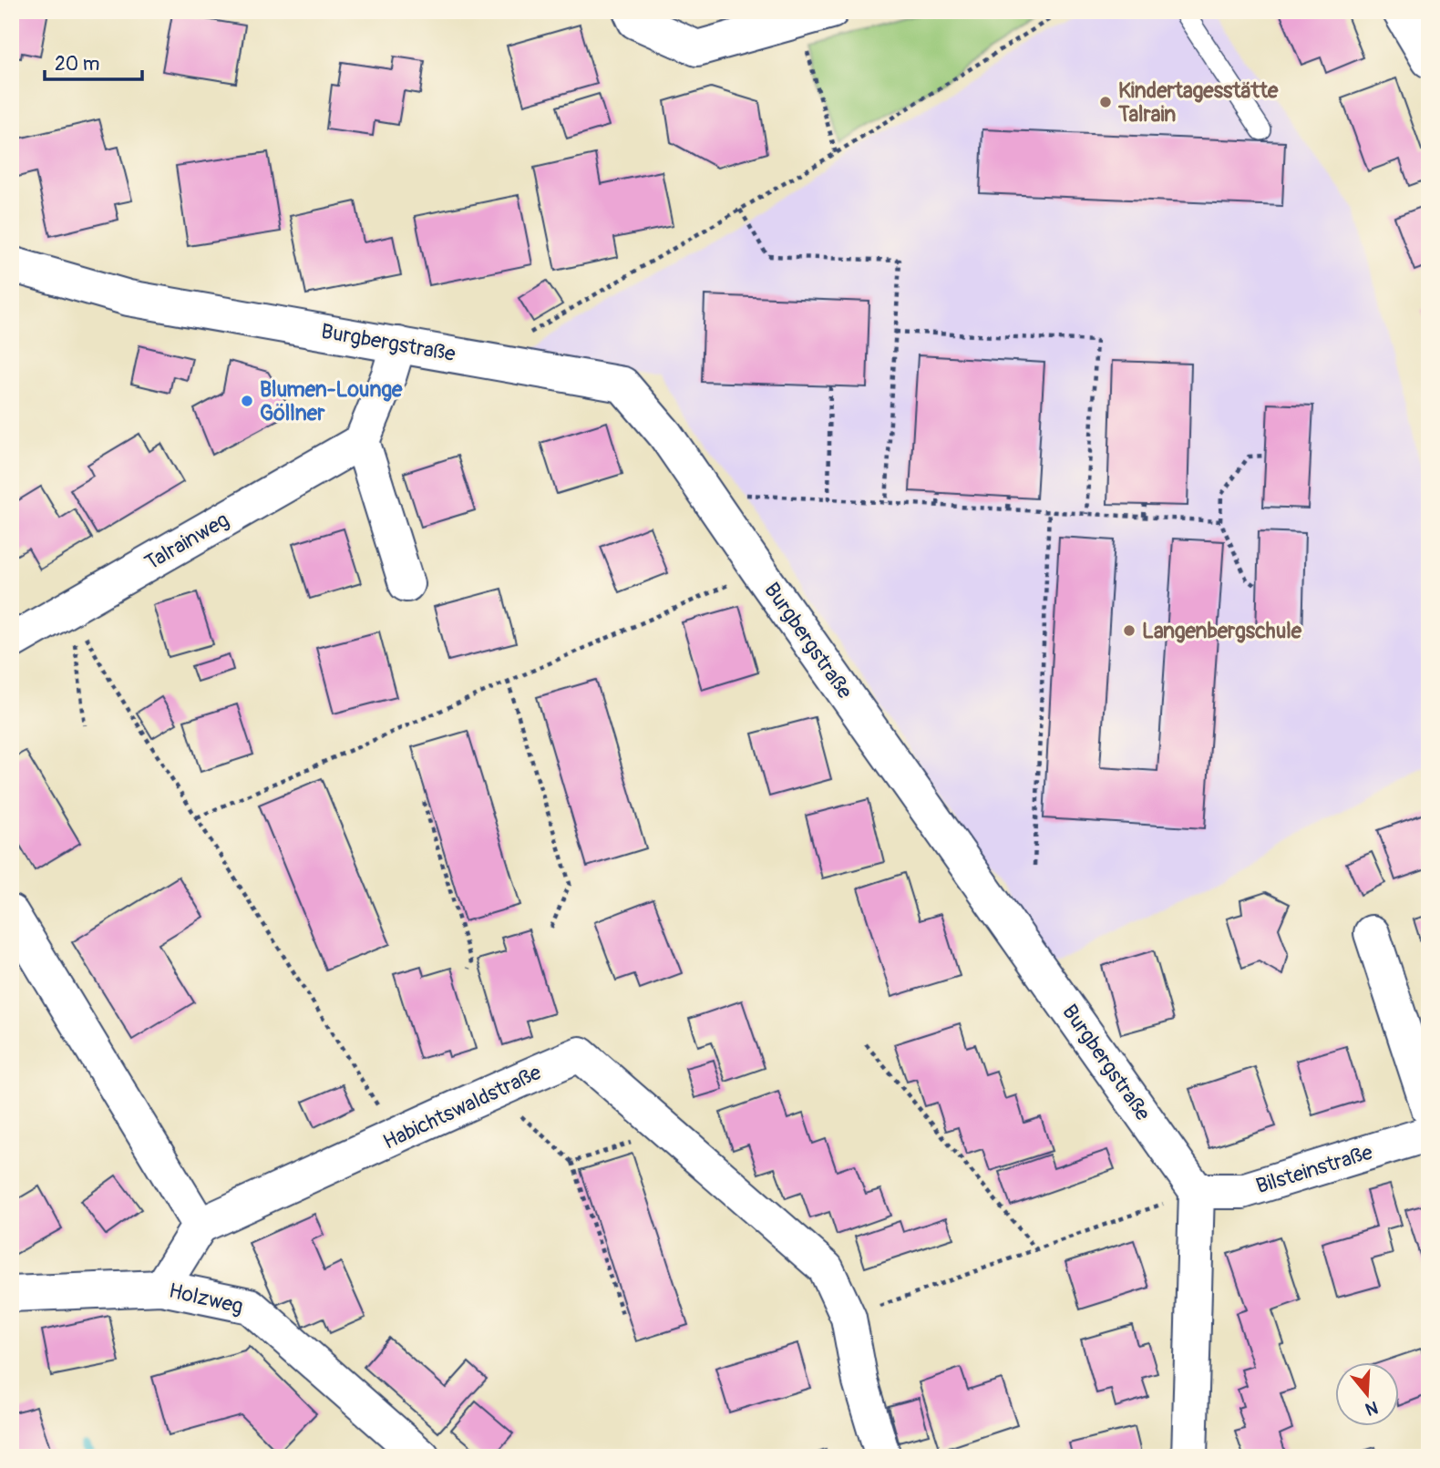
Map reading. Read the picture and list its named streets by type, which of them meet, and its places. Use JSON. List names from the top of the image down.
{
  "streets": {
    "street": [
      "Burgbergstraße",
      "Talrainweg",
      "Habichtswaldstraße",
      "Bilsteinstraße",
      "Holzweg"
    ]
  },
  "crossings": [
    ["Burgbergstraße", "Bilsteinstraße"]
  ],
  "places": ["Kindertagesstätte Talrain", "Blumen-Lounge Göllner", "Langenbergschule"],
  "scale_bar": "20 m",
  "north": "bottom"
}
